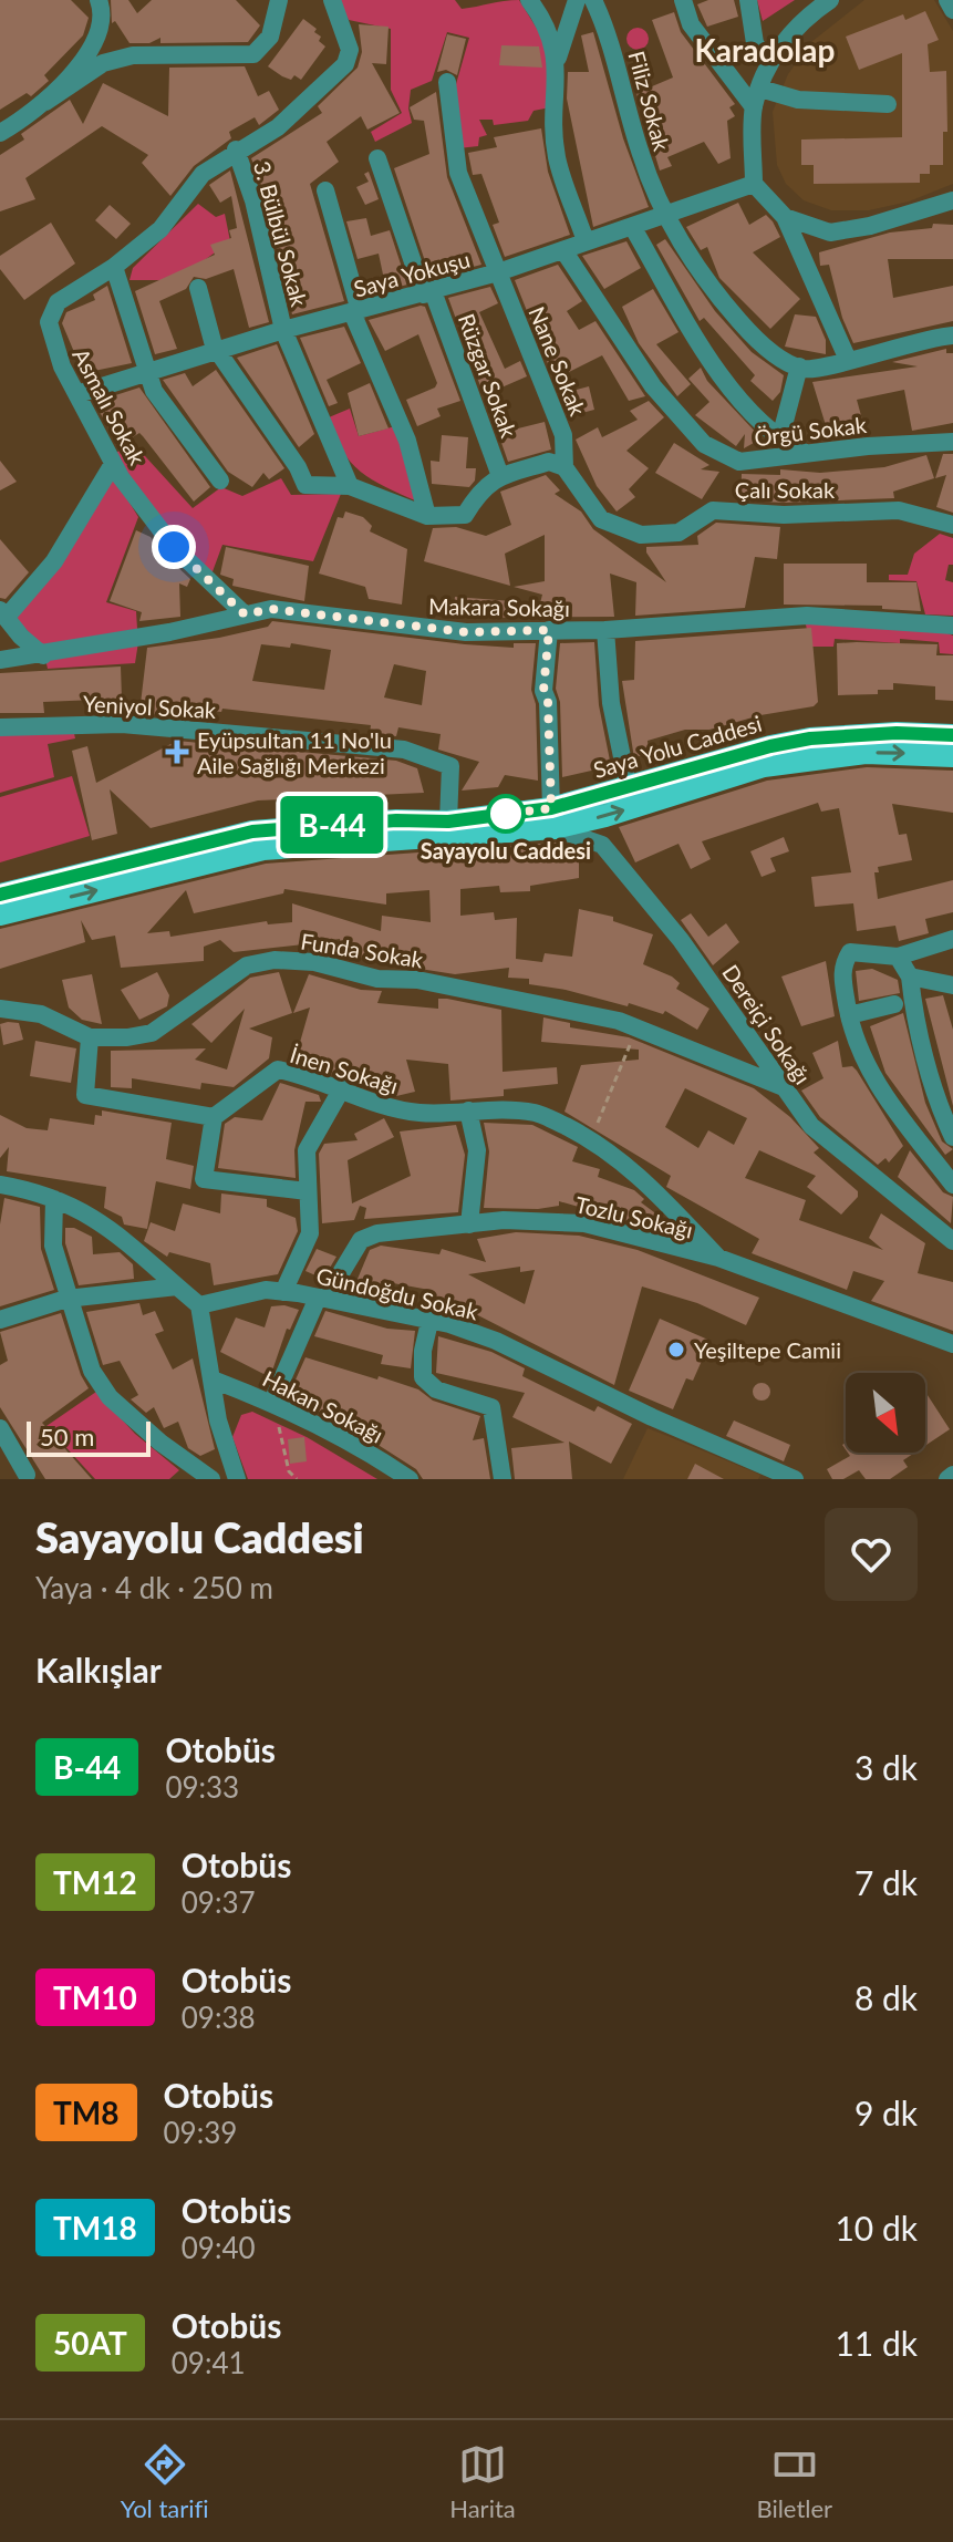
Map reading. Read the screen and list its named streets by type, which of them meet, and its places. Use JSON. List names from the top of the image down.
{
  "streets": {
    "main road": ["Saya Yolu Caddesi"],
    "street": [
      "Filiz Sokak",
      "3. Bülbül Sokak",
      "Saya Yokuşu",
      "Nane Sokak",
      "Rüzgar Sokak",
      "Asmalı Sokak",
      "Örgü Sokak",
      "Çalı Sokak",
      "Makara Sokağı",
      "Yeniyol Sokak",
      "Funda Sokak",
      "Dereiçi Sokağı",
      "İnen Sokağı",
      "Tozlu Sokağı",
      "Gündoğdu Sokak",
      "Hakan Sokağı"
    ]
  },
  "crossings": [
    ["Filiz Sokak", "Saya Yokuşu"],
    ["3. Bülbül Sokak", "Saya Yokuşu"],
    ["3. Bülbül Sokak", "Asmalı Sokak"],
    ["Saya Yokuşu", "Nane Sokak"],
    ["Saya Yokuşu", "Rüzgar Sokak"],
    ["Saya Yokuşu", "Asmalı Sokak"],
    ["Saya Yokuşu", "Örgü Sokak"],
    ["Nane Sokak", "Çalı Sokak"],
    ["Asmalı Sokak", "Makara Sokağı"],
    ["Yeniyol Sokak", "Saya Yolu Caddesi"],
    ["Saya Yolu Caddesi", "Dereiçi Sokağı"],
    ["Funda Sokak", "Dereiçi Sokağı"],
    ["İnen Sokağı", "Tozlu Sokağı"],
    ["Tozlu Sokağı", "Gündoğdu Sokak"]
  ],
  "districts": ["Karadolap"],
  "places": {
    "health": ["Eyüpsultan 11 No'lu Aile Sağlığı Merkezi"],
    "other": ["Sayayolu Caddesi", "Yeşiltepe Camii"]
  },
  "lines": ["bus line B-44"],
  "scale_bar": "50 m",
  "north": "bottom right",
  "page": {
    "on_map": "B-44",
    "scale": "50 m",
    "heading": [
      ["Sayayolu Caddesi", "Yaya · 4 dk · 250 m"],
      "Kalkışlar"
    ],
    "list": [
      {
        "mark": "B-44",
        "name": "Otobüs",
        "note": "09:33",
        "value": "3 dk"
      },
      {
        "mark": "TM12",
        "name": "Otobüs",
        "note": "09:37",
        "value": "7 dk"
      },
      {
        "mark": "TM10",
        "name": "Otobüs",
        "note": "09:38",
        "value": "8 dk"
      },
      {
        "mark": "TM8",
        "name": "Otobüs",
        "note": "09:39",
        "value": "9 dk"
      },
      {
        "mark": "TM18",
        "name": "Otobüs",
        "note": "09:40",
        "value": "10 dk"
      },
      {
        "mark": "50AT",
        "name": "Otobüs",
        "note": "09:41",
        "value": "11 dk"
      }
    ],
    "tabs": ["Yol tarifi", "Harita", "Biletler"]
  }
}
